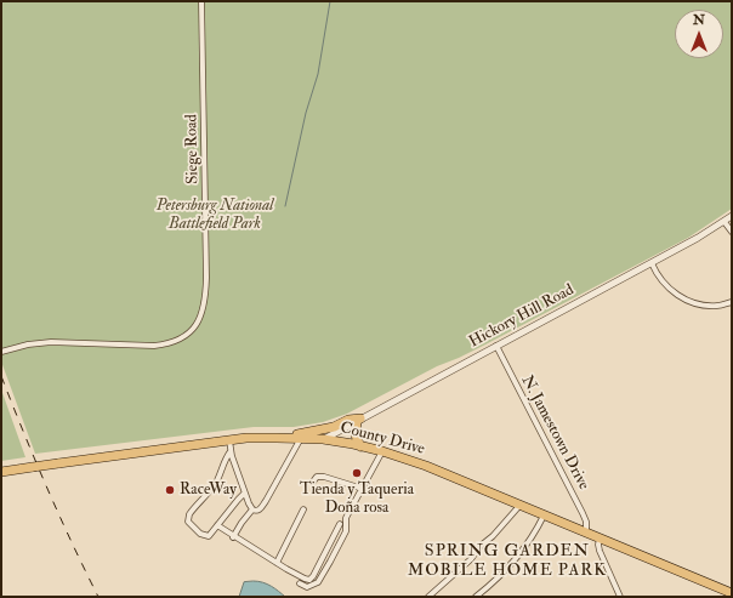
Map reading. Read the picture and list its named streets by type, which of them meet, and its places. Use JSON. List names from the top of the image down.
{
  "streets": {
    "highway": ["County Drive"],
    "street": ["Siege Road", "Hickory Hill Road", "N. Jamestown Drive"]
  },
  "crossings": [
    ["Hickory Hill Road", "N. Jamestown Drive"],
    ["Hickory Hill Road", "County Drive"],
    ["N. Jamestown Drive", "County Drive"]
  ],
  "districts": ["SPRING GARDEN MOBILE HOME PARK"],
  "parks": ["Petersburg National Battlefield Park"],
  "places": ["Tienda y Taqueria Doña rosa", "RaceWay"],
  "north": "top"
}
